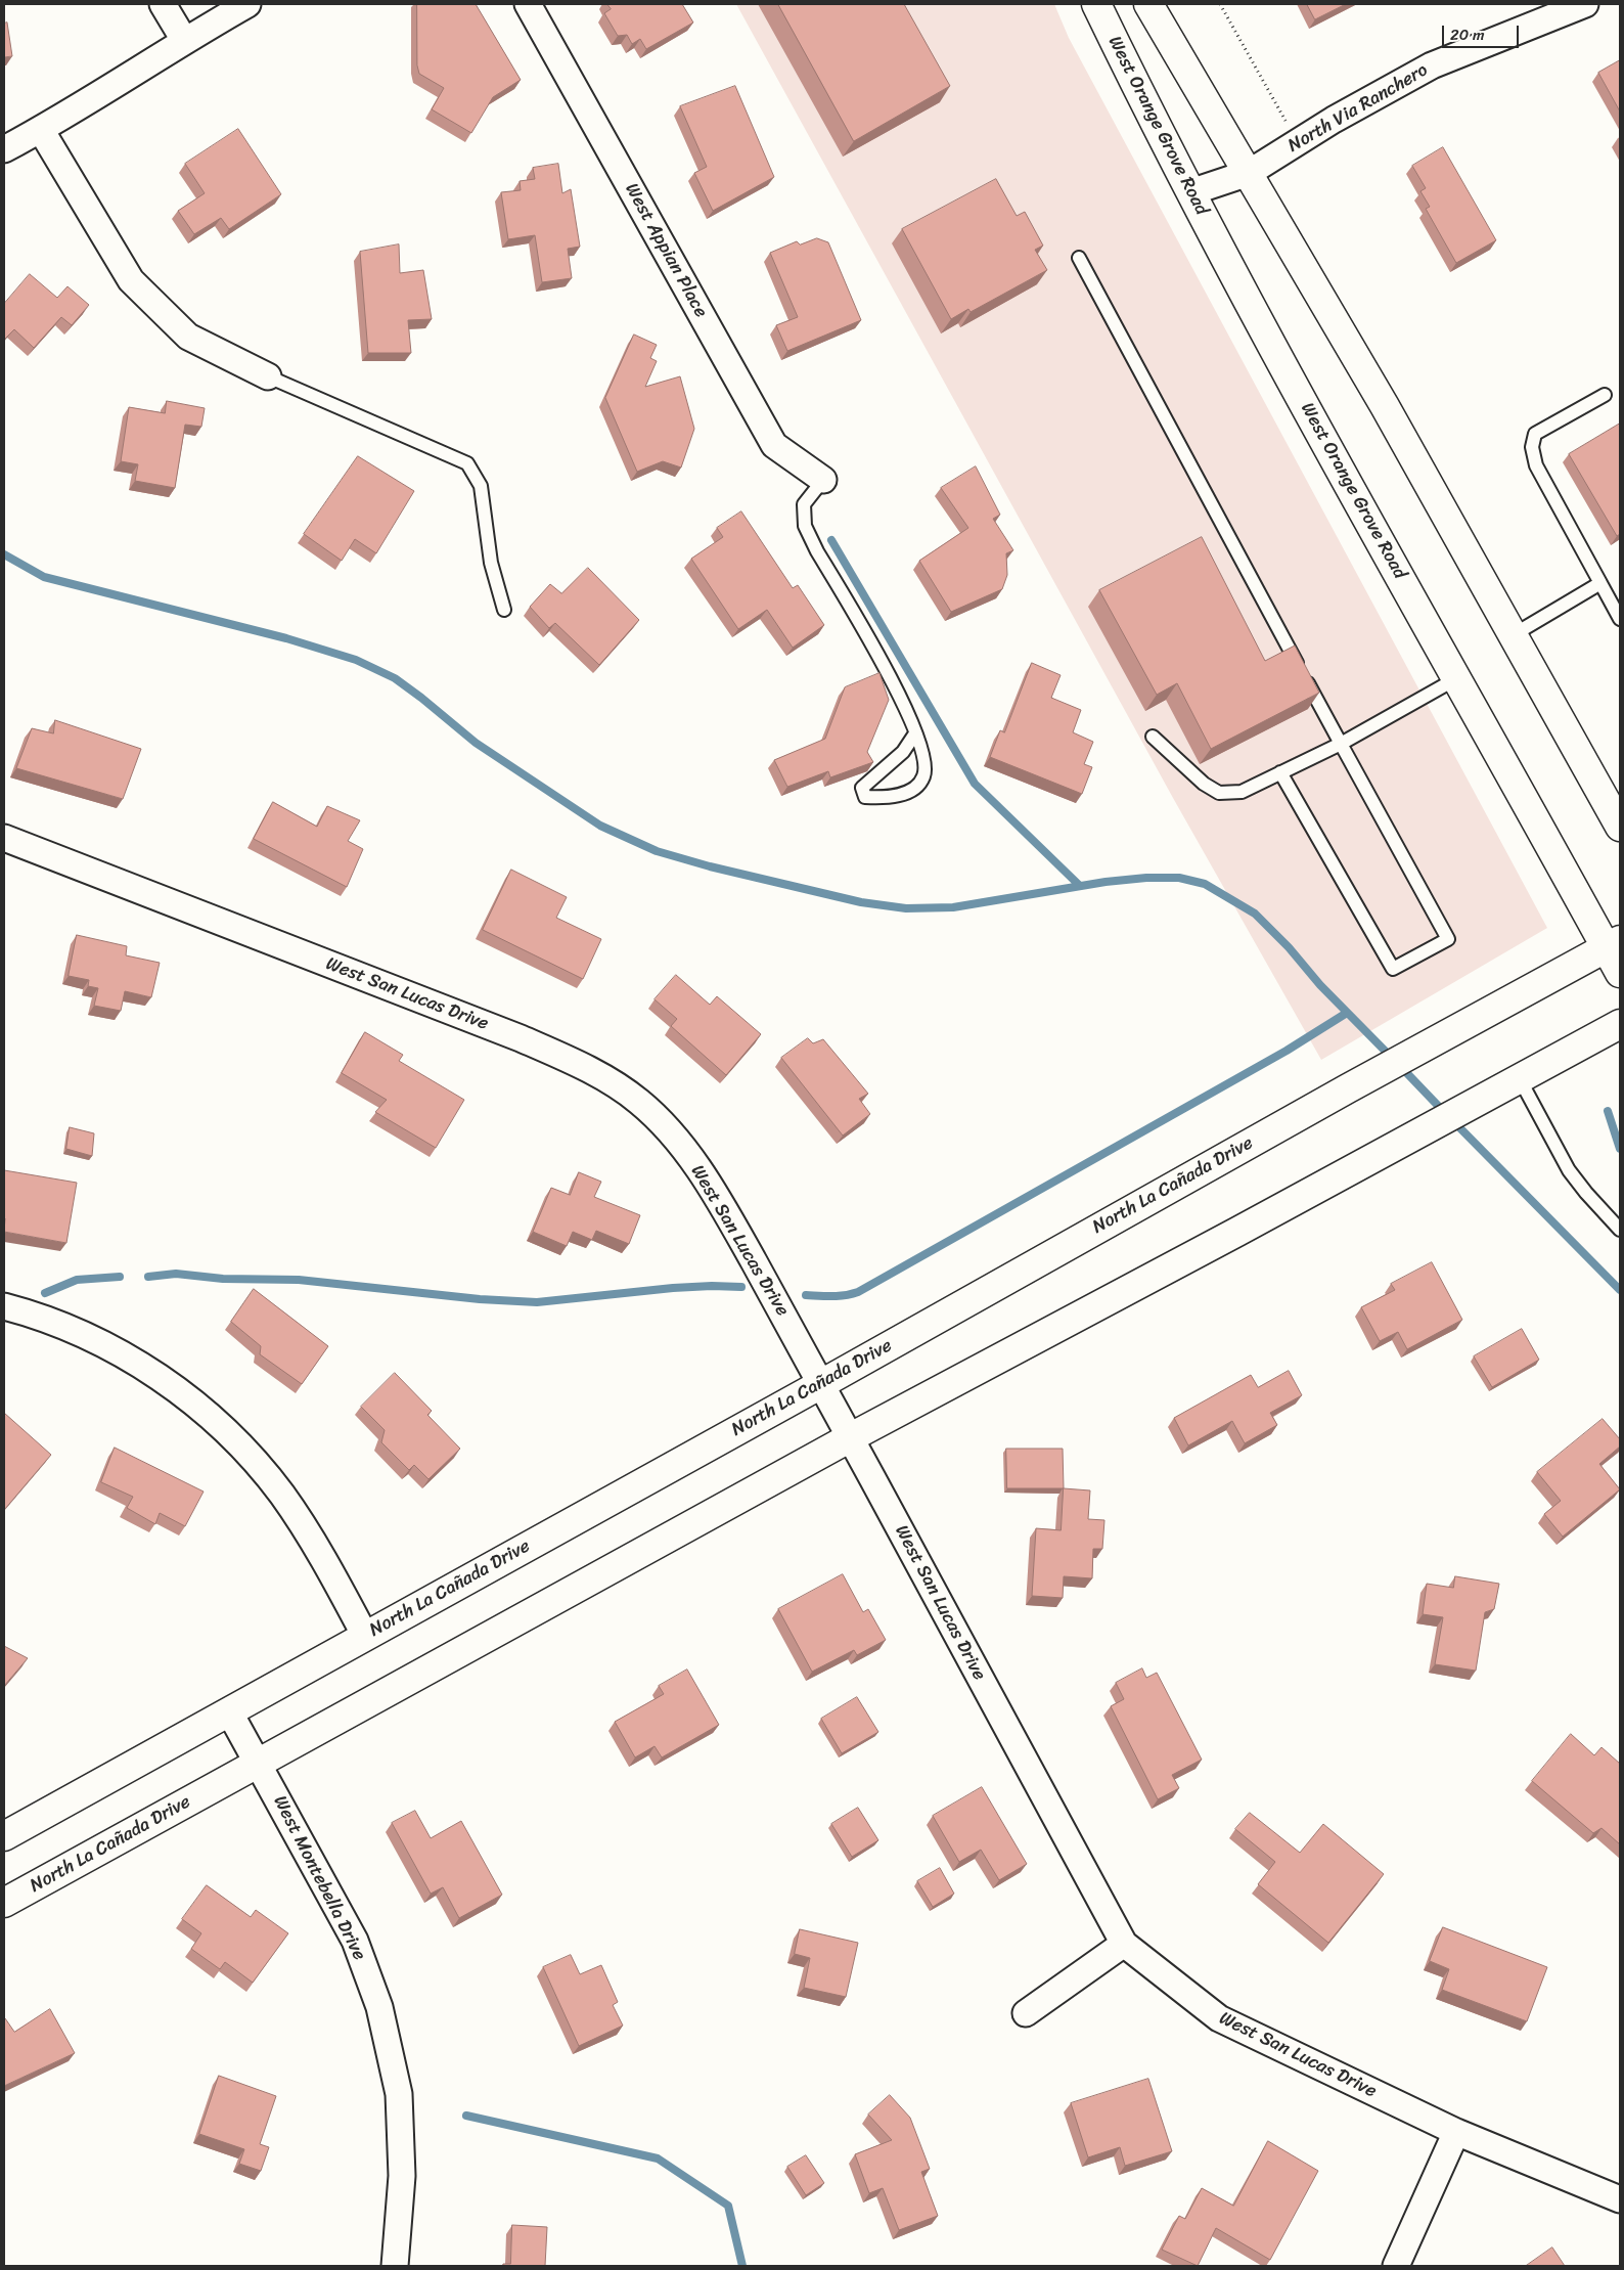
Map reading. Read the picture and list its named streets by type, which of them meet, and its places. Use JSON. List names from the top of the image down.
{
  "streets": {
    "main road": ["West Orange Grove Road", "North La Cañada Drive"],
    "street": [
      "North Via Ranchero",
      "West Appian Place",
      "West San Lucas Drive",
      "West Montebella Drive"
    ]
  },
  "crossings": [
    ["North Via Ranchero", "West Orange Grove Road"],
    ["West Orange Grove Road", "North La Cañada Drive"],
    ["West San Lucas Drive", "North La Cañada Drive"],
    ["North La Cañada Drive", "West Montebella Drive"]
  ],
  "scale_bar": "20 m"
}
